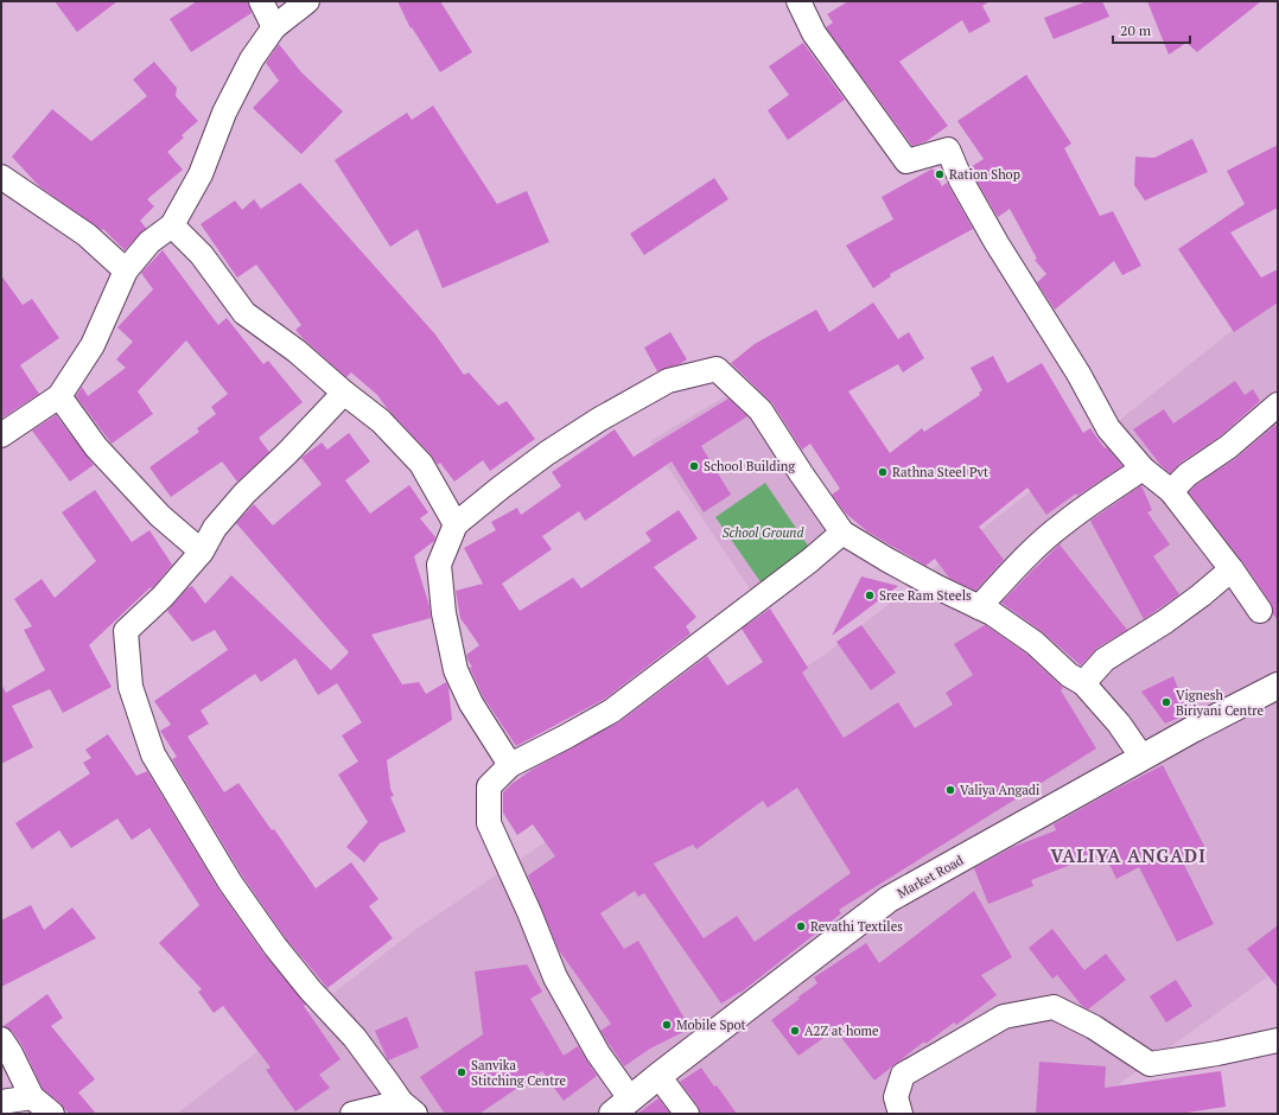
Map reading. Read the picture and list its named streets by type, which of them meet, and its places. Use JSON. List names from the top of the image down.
{
  "streets": {
    "main road": ["Market Road"]
  },
  "districts": ["VALIYA ANGADI"],
  "parks": ["School Ground"],
  "places": [
    "Ration Shop",
    "School Building",
    "Rathna Steel Pvt",
    "Sree Ram Steels",
    "Vignesh Biriyani Centre",
    "Valiya Angadi",
    "Revathi Textiles",
    "Mobile Spot",
    "A2Z at home",
    "Sanvika Stitching Centre"
  ],
  "scale_bar": "20 m"
}
